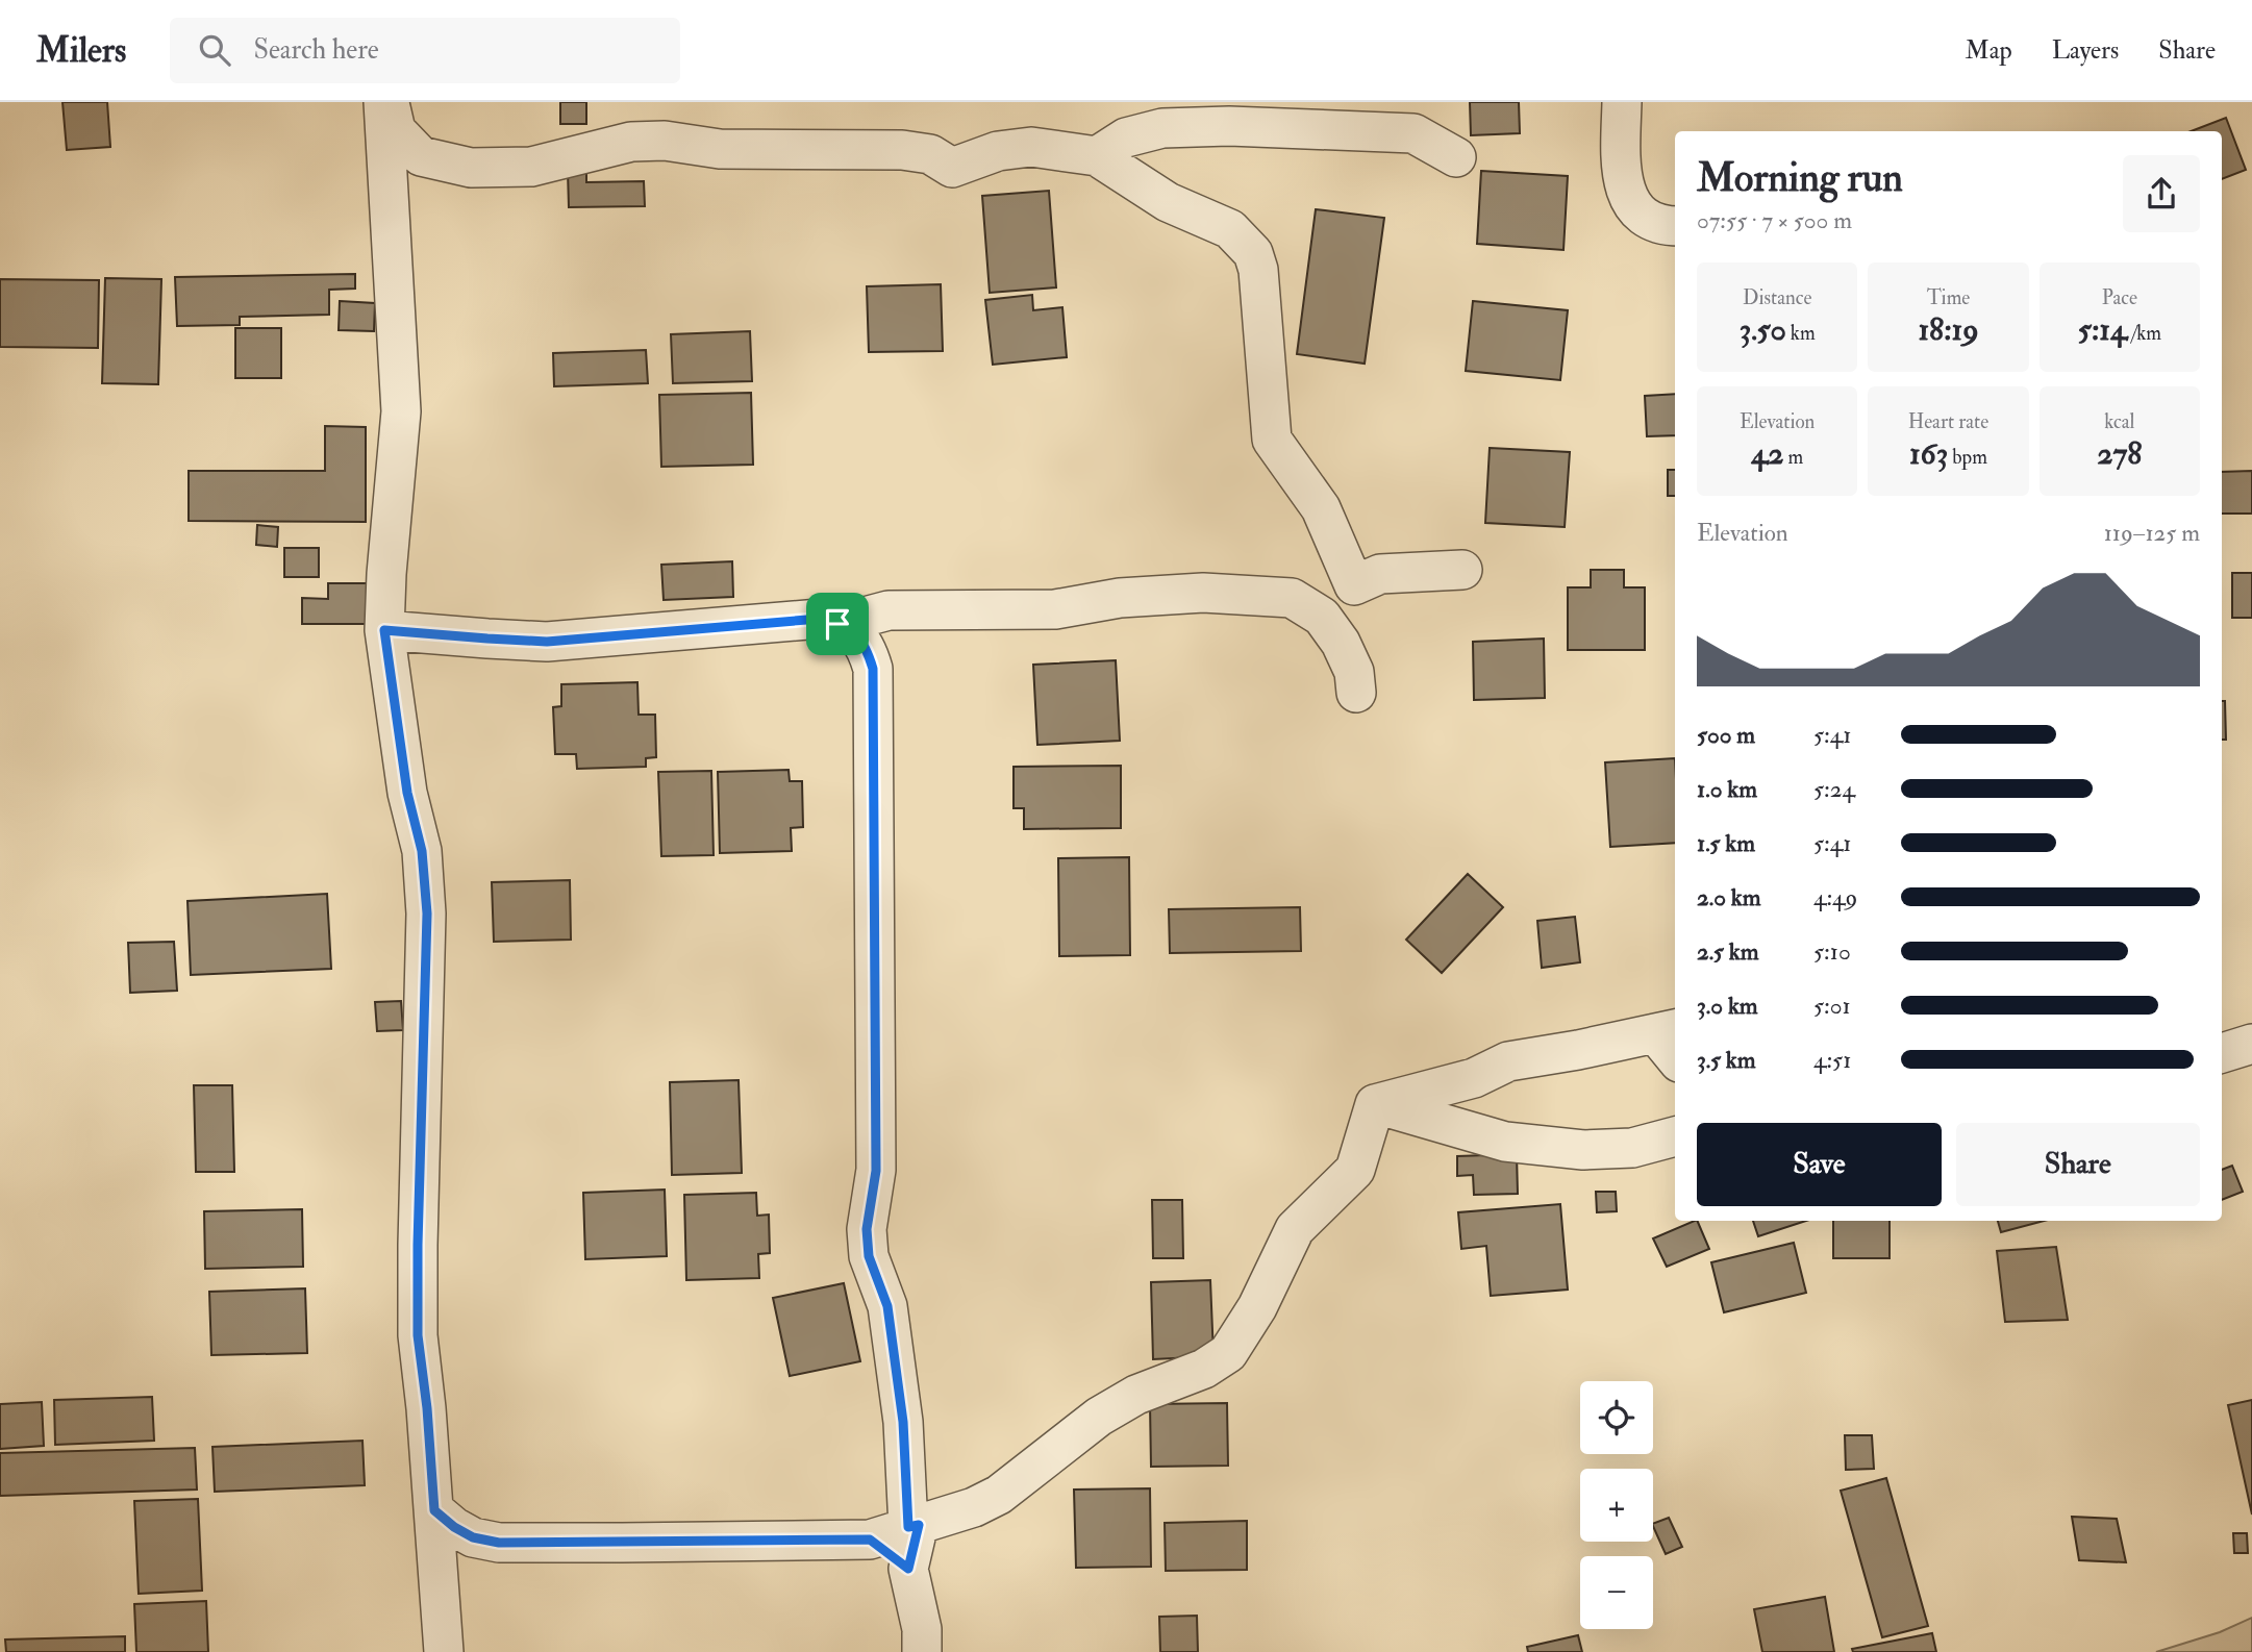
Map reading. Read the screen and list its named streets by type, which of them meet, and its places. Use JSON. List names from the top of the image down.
{
  "page": {
    "header": "Milers",
    "search": "Search here",
    "nav": ["Map", "Layers", "Share"],
    "heading": ["Morning run", "07:55 · 7 × 500 m"],
    "stats": [
      ["Distance", "3.50 km"],
      ["Time", "18:19"],
      ["Pace", "5:14 /km"],
      ["Elevation", "42 m"],
      ["Heart rate", "163 bpm"],
      ["kcal", "278"]
    ],
    "chart": ["Elevation", "119–125 m"],
    "list": [
      {
        "name": "500 m",
        "note": "5:41"
      },
      {
        "name": "1.0 km",
        "note": "5:24"
      },
      {
        "name": "1.5 km",
        "note": "5:41"
      },
      {
        "name": "2.0 km",
        "note": "4:49"
      },
      {
        "name": "2.5 km",
        "note": "5:10"
      },
      {
        "name": "3.0 km",
        "note": "5:01"
      },
      {
        "name": "3.5 km",
        "note": "4:51"
      }
    ],
    "buttons": ["Save", "Share"],
    "map_buttons": ["+", "−"]
  }
}
